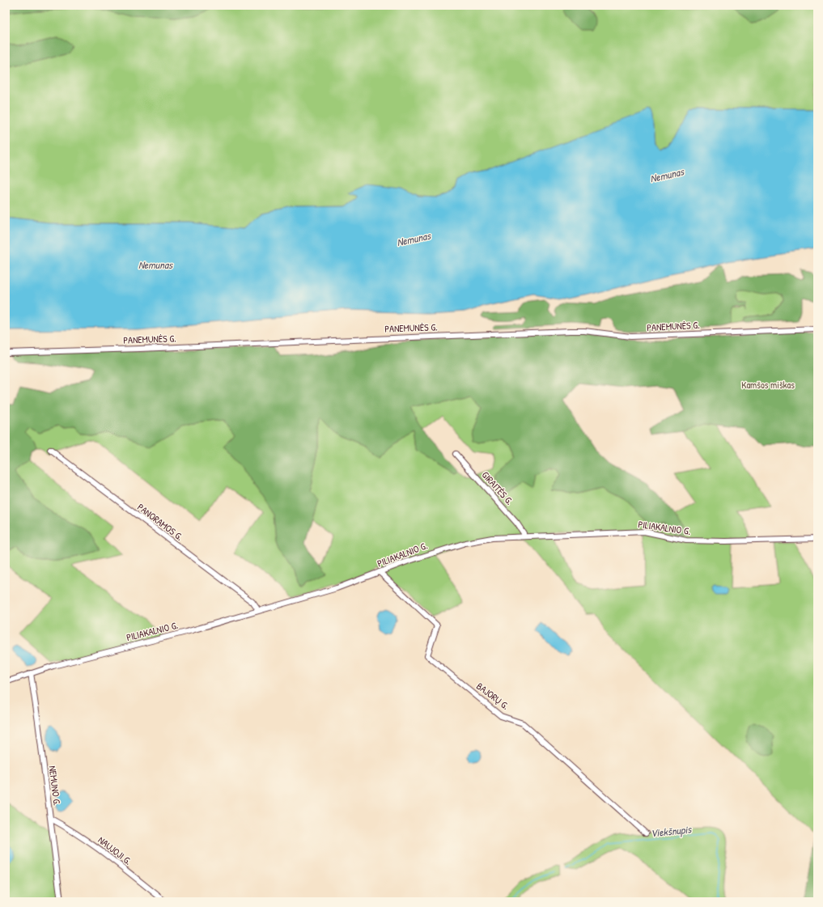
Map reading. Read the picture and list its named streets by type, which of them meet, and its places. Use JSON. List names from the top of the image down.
{
  "streets": {
    "street": [
      "PANEMUNĖS G.",
      "GIRAITĖS G.",
      "PANORAMOS G.",
      "PILIAKALNIO G.",
      "BAJORŲ G.",
      "NEMUNO G.",
      "NAUJOJI G."
    ]
  },
  "crossings": [
    ["GIRAITĖS G.", "PILIAKALNIO G."],
    ["PANORAMOS G.", "PILIAKALNIO G."],
    ["PILIAKALNIO G.", "BAJORŲ G."],
    ["PILIAKALNIO G.", "NEMUNO G."],
    ["NEMUNO G.", "NAUJOJI G."]
  ],
  "water": ["Nemunas", "Viekšnupis"],
  "parks": ["Kamšos miškas"]
}
